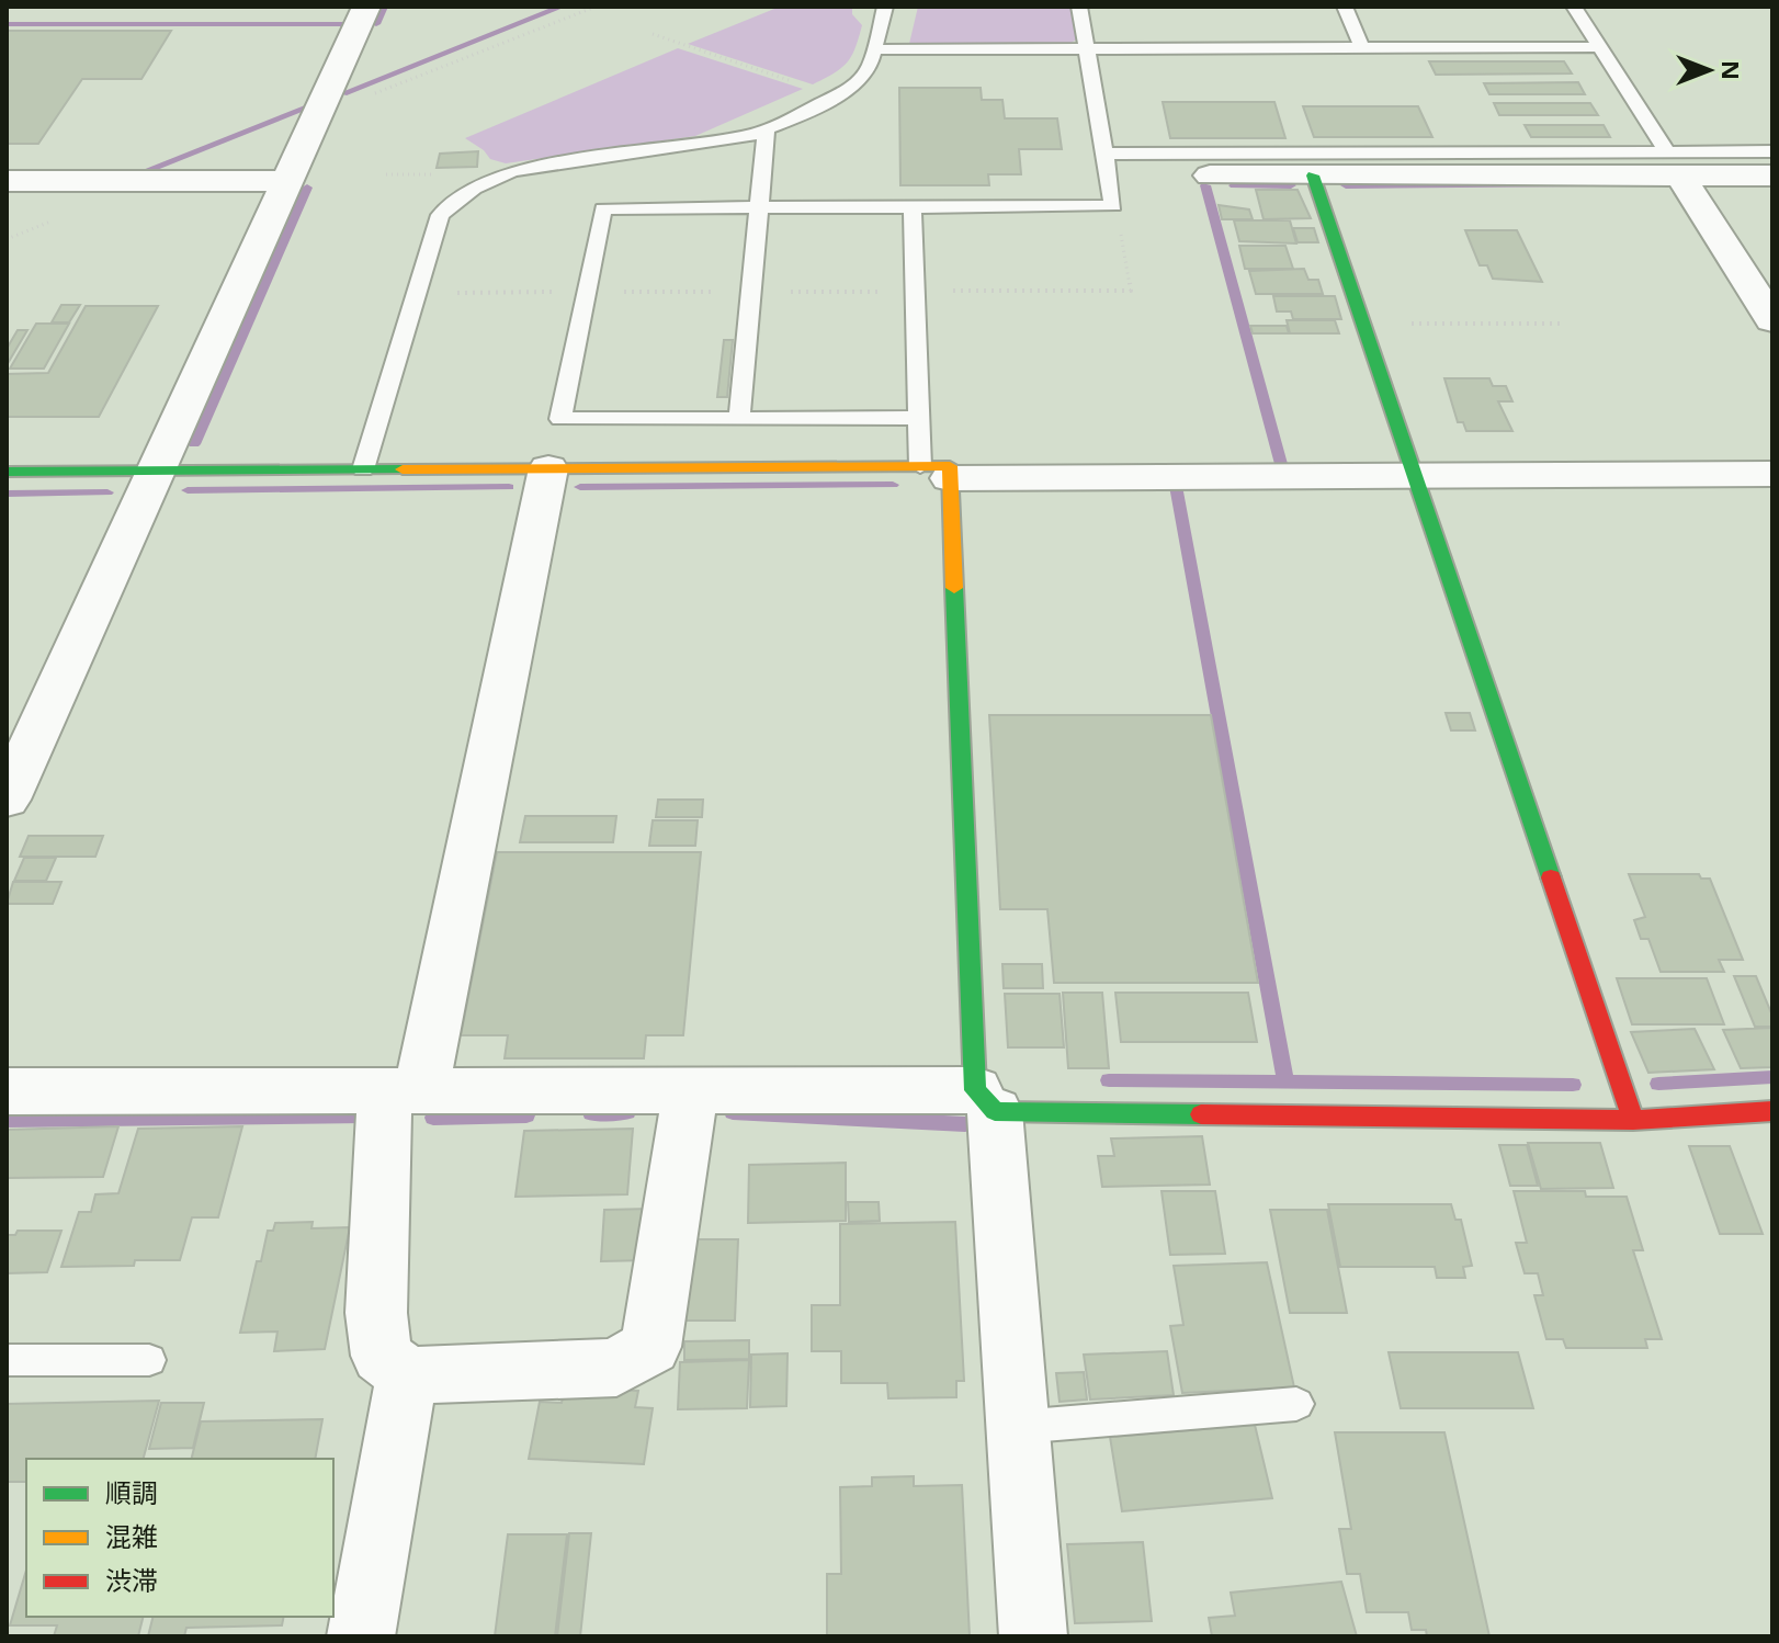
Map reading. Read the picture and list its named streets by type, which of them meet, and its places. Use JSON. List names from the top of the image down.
{
  "legend": ["順調", "混雑", "渋滞"],
  "north": "right"
}
